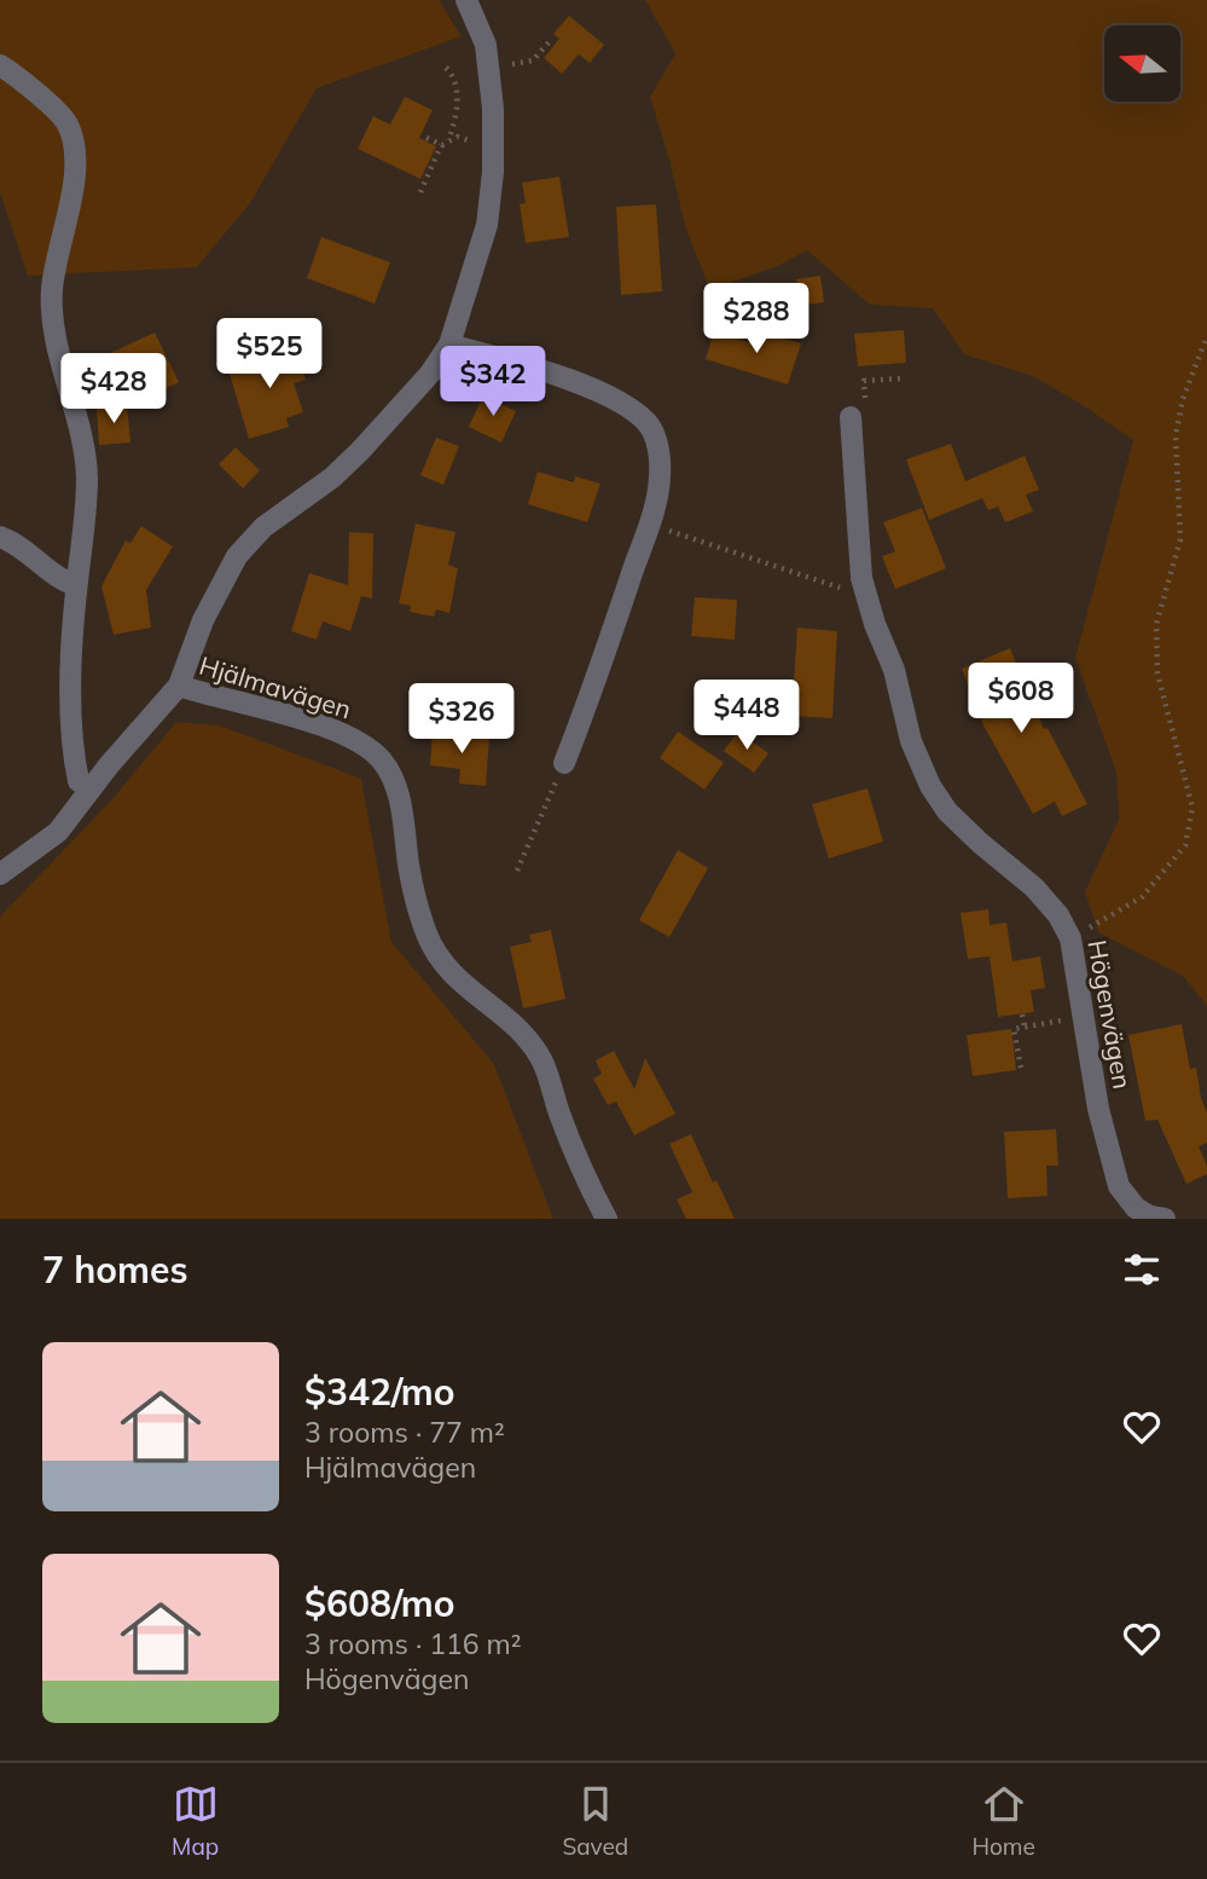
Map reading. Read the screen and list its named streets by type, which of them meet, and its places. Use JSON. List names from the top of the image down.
{
  "streets": {
    "street": ["Hjälmavägen", "Högenvägen"]
  },
  "north": "left",
  "page": {
    "price": [
      "$288",
      "$525",
      "$342",
      "$428",
      "$608",
      "$448",
      "$326"
    ],
    "heading": "7 homes",
    "list": [
      {
        "name": "$342/mo",
        "note": "3 rooms · 77 m² · Hjälmavägen"
      },
      {
        "name": "$608/mo",
        "note": "3 rooms · 116 m² · Högenvägen"
      }
    ],
    "tabs": ["Map", "Saved", "Home"]
  }
}
